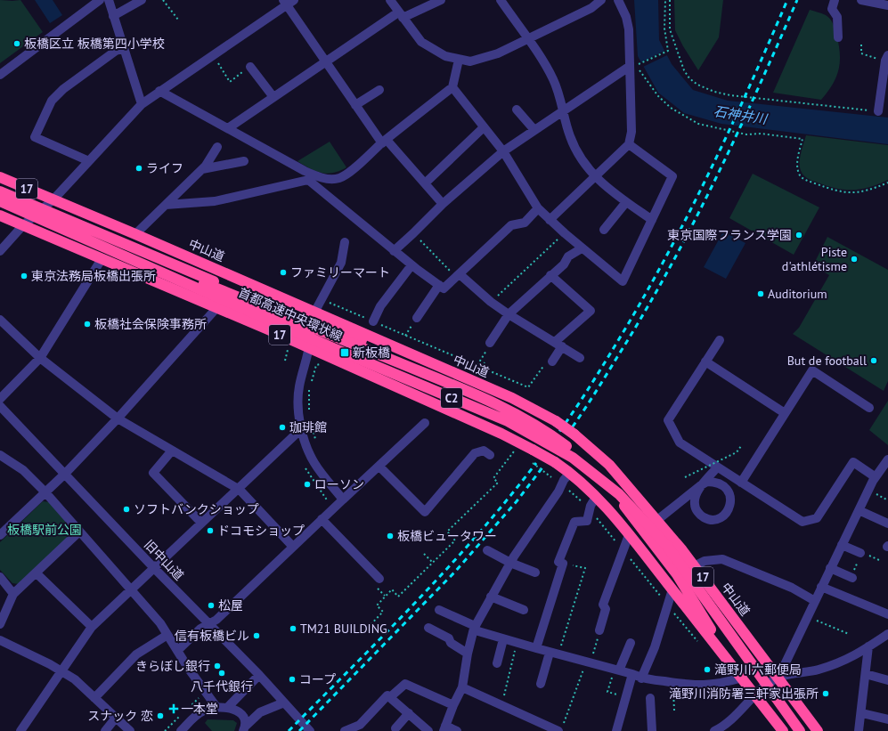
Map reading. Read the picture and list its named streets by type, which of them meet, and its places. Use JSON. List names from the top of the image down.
{
  "streets": {
    "highway": [
      "17",
      "中山道",
      "首都高速中央環状線",
      "C2"
    ],
    "street": ["旧中山道"]
  },
  "water": ["石神井川"],
  "parks": ["板橋駅前公園"],
  "places": {
    "other": [
      "板橋区立 板橋第四小学校",
      "ライフ",
      "東京国際フランス学園",
      "Piste d'athlétisme",
      "ファミリーマート",
      "東京法務局板橋出張所",
      "Auditorium",
      "板橋社会保険事務所",
      "But de football",
      "珈琲館",
      "ローソン",
      "ソフトバンクショップ",
      "ドコモショップ",
      "板橋ビュータワー",
      "松屋",
      "TM21 BUILDING",
      "信有板橋ビル",
      "きらぼし銀行",
      "滝野川六郵便局",
      "八千代銀行",
      "コープ",
      "滝野川消防署三軒家出張所",
      "スナック 恋"
    ],
    "transit": ["新板橋"],
    "health": ["一本堂"]
  }
}
